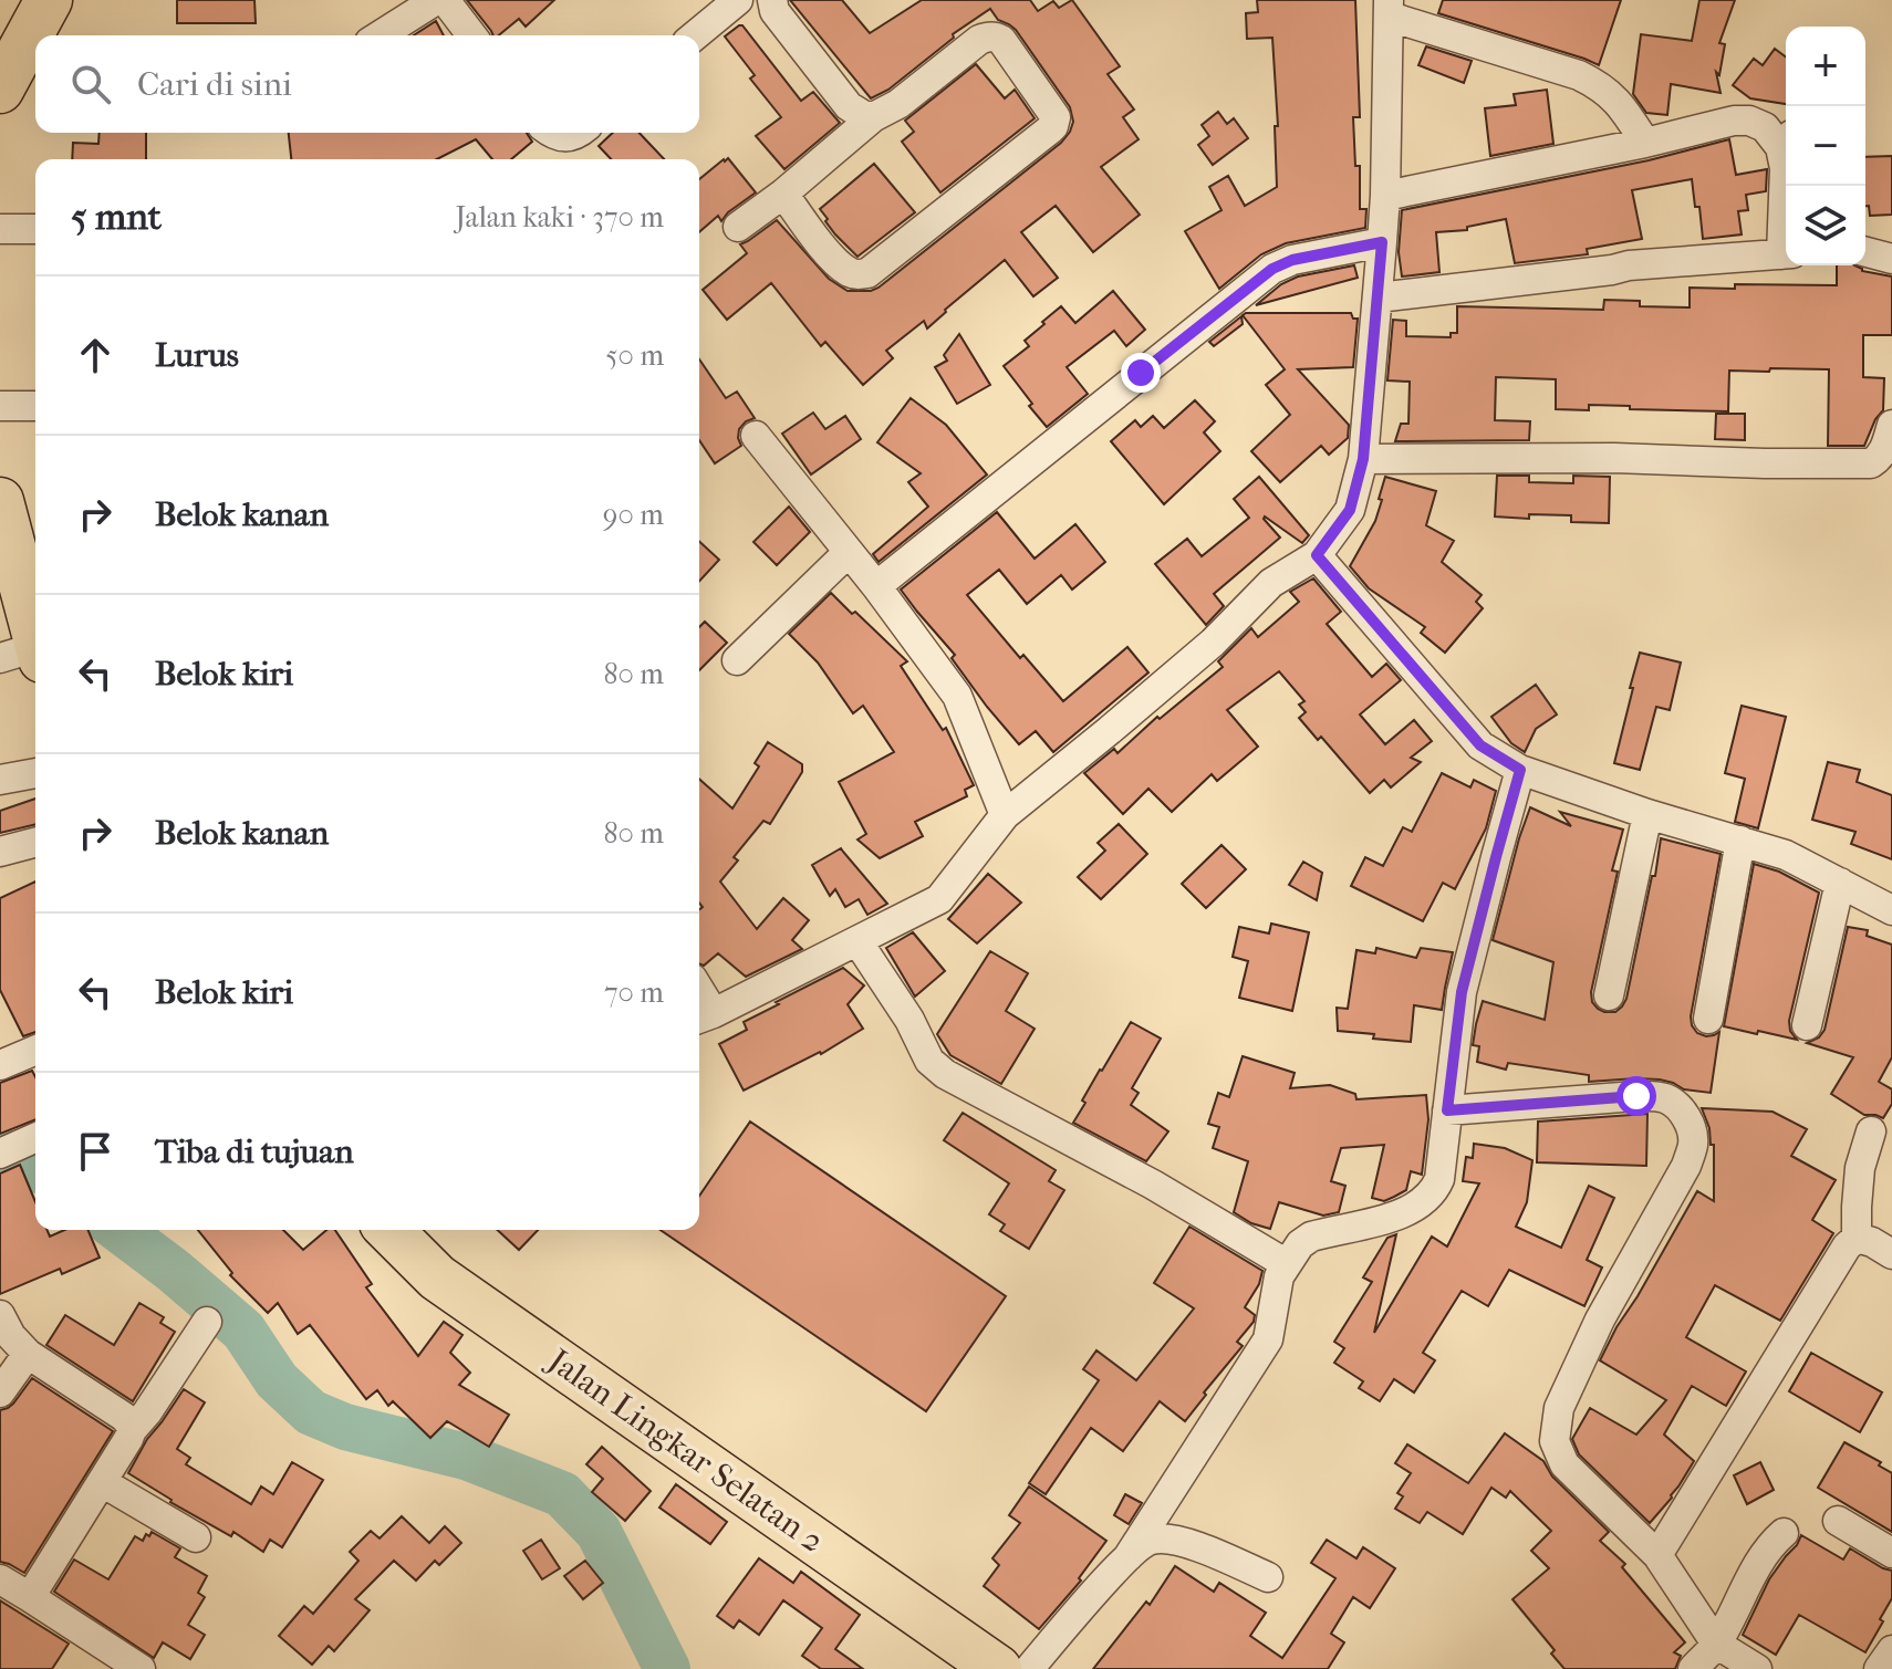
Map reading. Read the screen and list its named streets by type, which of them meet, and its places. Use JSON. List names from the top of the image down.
{
  "streets": {
    "highway": ["Jalan Lingkar Selatan 2"]
  },
  "page": {
    "map_buttons": ["+", "−"],
    "search": "Cari di sini",
    "heading": ["5 mnt", "Jalan kaki · 370 m"],
    "list": [
      ["Lurus", "50 m"],
      ["Belok kanan", "90 m"],
      ["Belok kiri", "80 m"],
      ["Belok kanan", "80 m"],
      ["Belok kiri", "70 m"],
      "Tiba di tujuan"
    ]
  }
}
